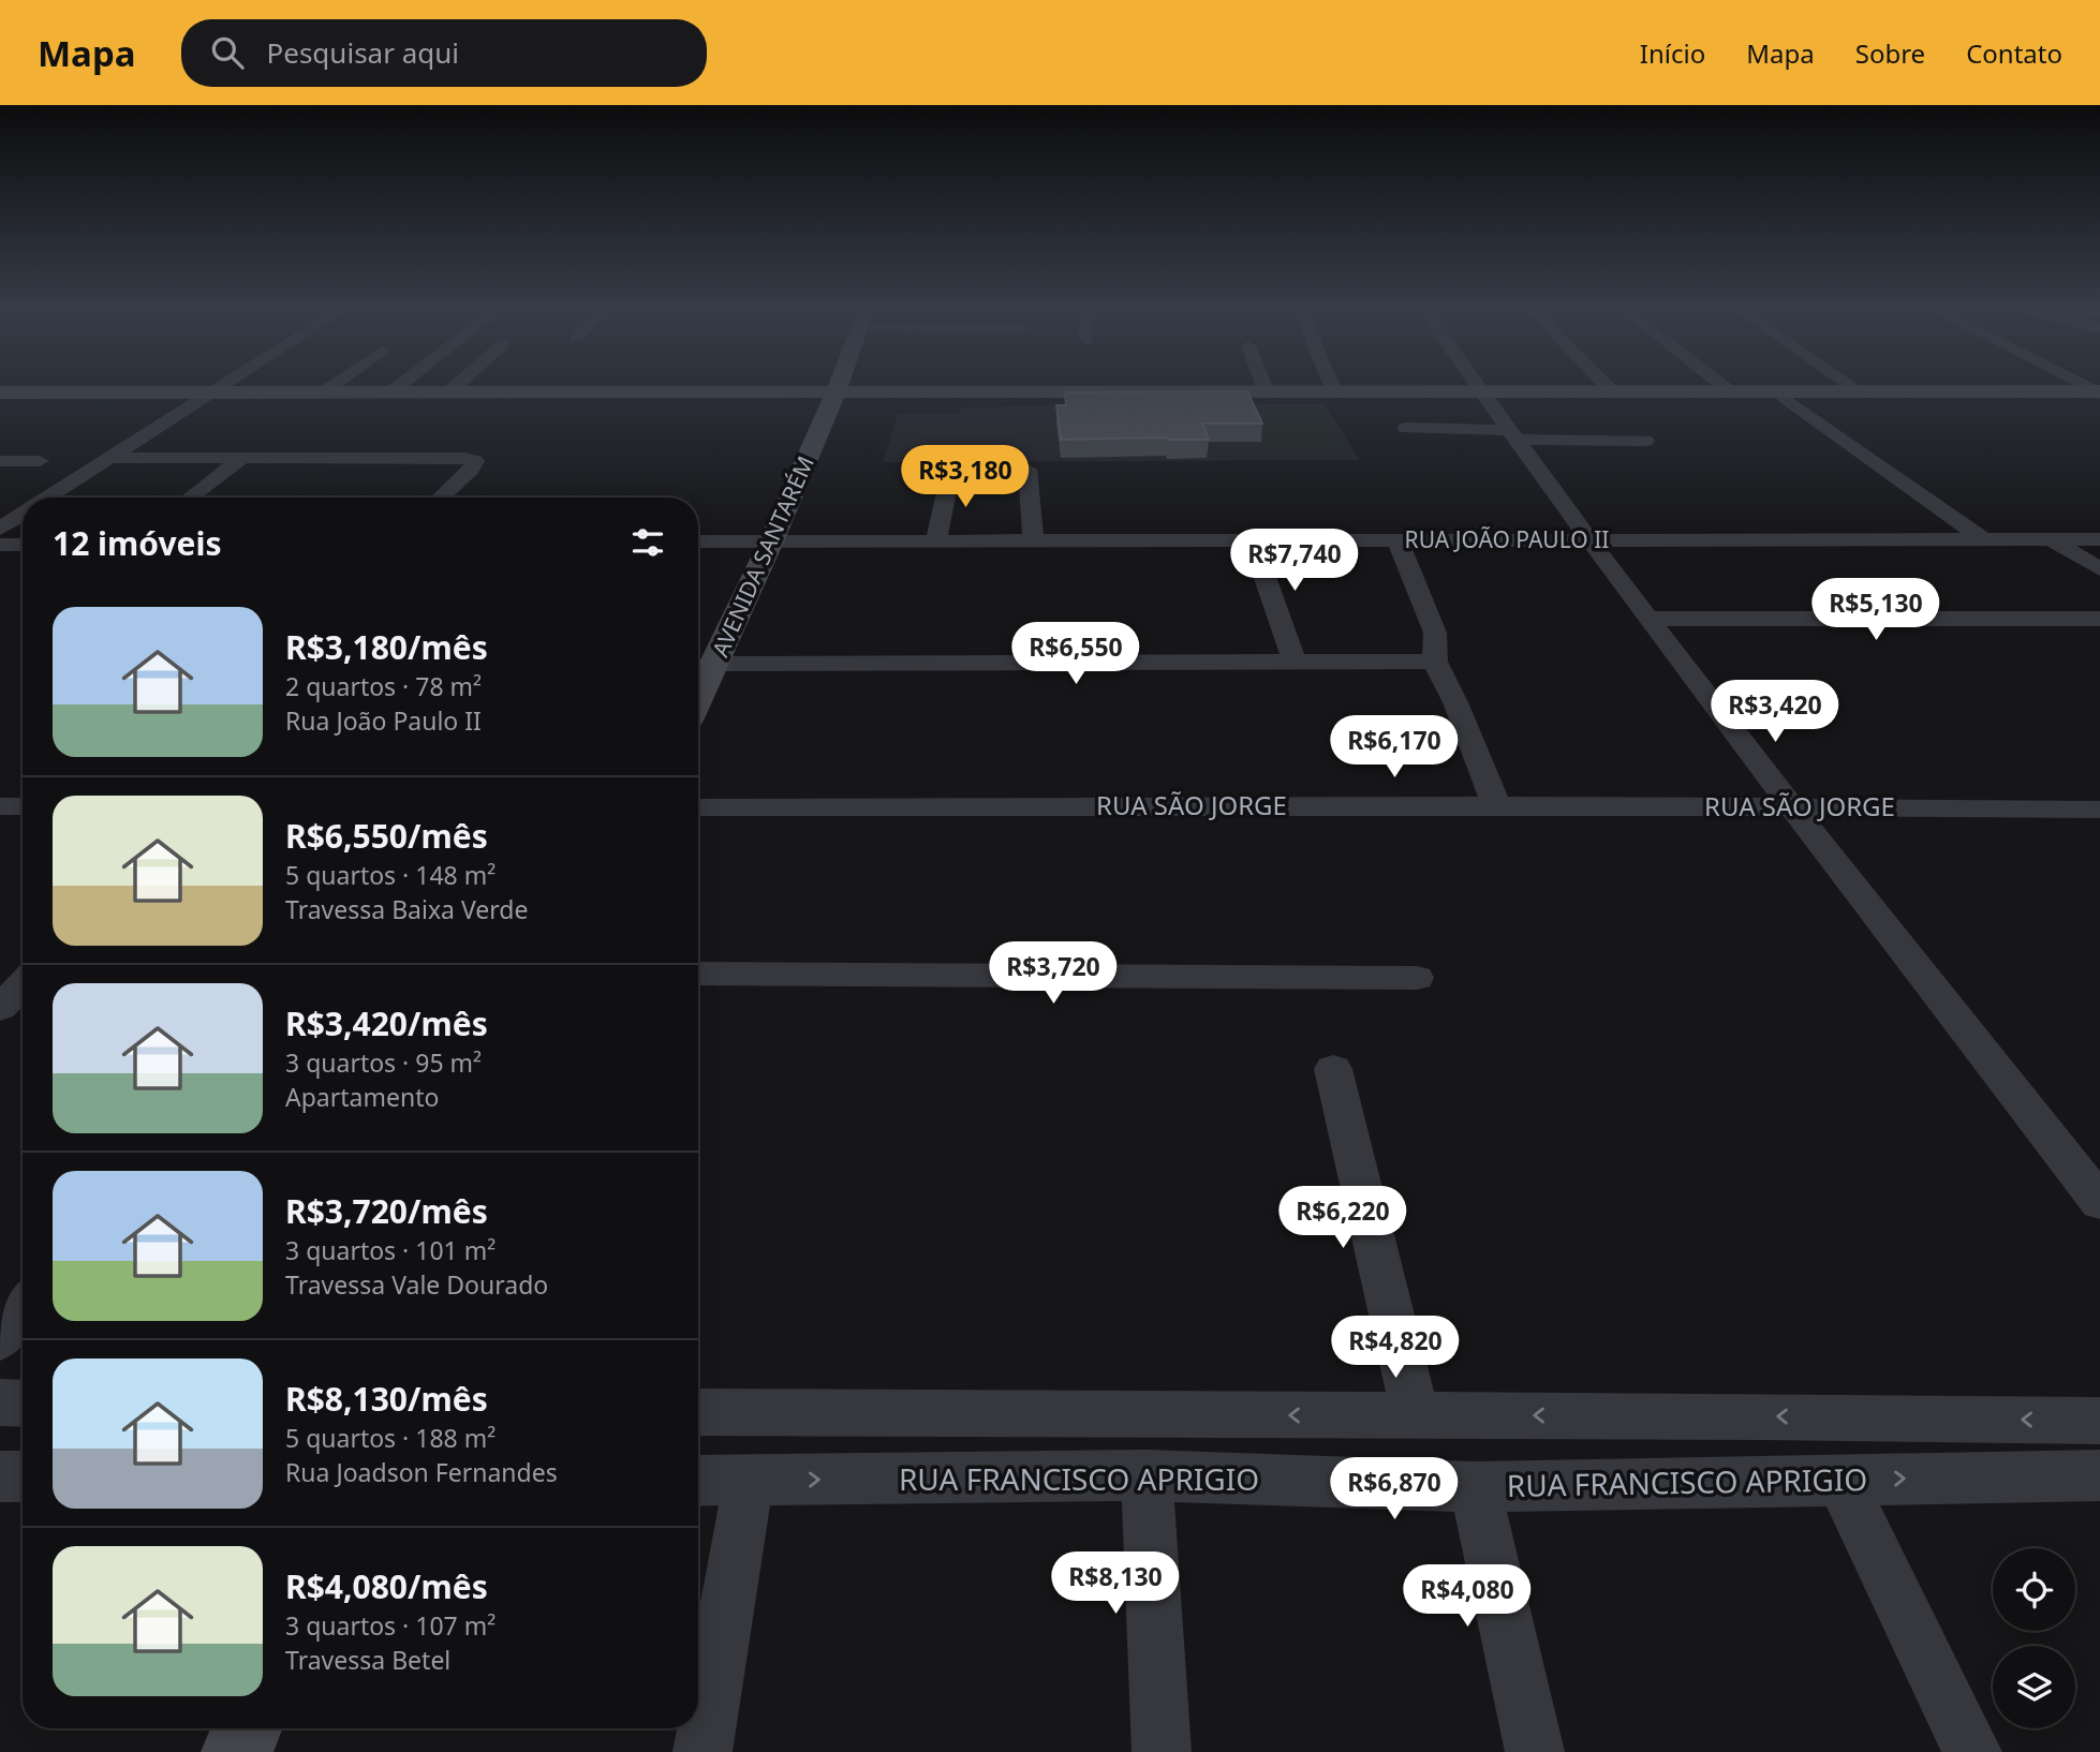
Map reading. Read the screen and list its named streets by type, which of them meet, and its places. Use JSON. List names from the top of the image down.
{
  "streets": {
    "street": [
      "RUA JOÃO PAULO II",
      "AVENIDA SANTARÉM",
      "RUA SÃO JORGE",
      "RUA FRANCISCO APRIGIO"
    ]
  },
  "crossings": [
    ["RUA JOÃO PAULO II", "AVENIDA SANTARÉM"]
  ],
  "page": {
    "header": "Mapa",
    "search": "Pesquisar aqui",
    "nav": [
      "Início",
      "Mapa",
      "Sobre",
      "Contato"
    ],
    "price": [
      "R$3,180",
      "R$7,740",
      "R$5,130",
      "R$6,550",
      "R$3,420",
      "R$6,170",
      "R$3,720",
      "R$6,220",
      "R$4,820",
      "R$6,870",
      "R$8,130",
      "R$4,080"
    ],
    "heading": "12 imóveis",
    "list": [
      {
        "name": "R$3,180/mês",
        "note": "2 quartos · 78 m² · Rua João Paulo II"
      },
      {
        "name": "R$6,550/mês",
        "note": "5 quartos · 148 m² · Travessa Baixa Verde"
      },
      {
        "name": "R$3,420/mês",
        "note": "3 quartos · 95 m² · Apartamento"
      },
      {
        "name": "R$3,720/mês",
        "note": "3 quartos · 101 m² · Travessa Vale Dourado"
      },
      {
        "name": "R$8,130/mês",
        "note": "5 quartos · 188 m² · Rua Joadson Fernandes"
      },
      {
        "name": "R$4,080/mês",
        "note": "3 quartos · 107 m² · Travessa Betel"
      }
    ]
  }
}
